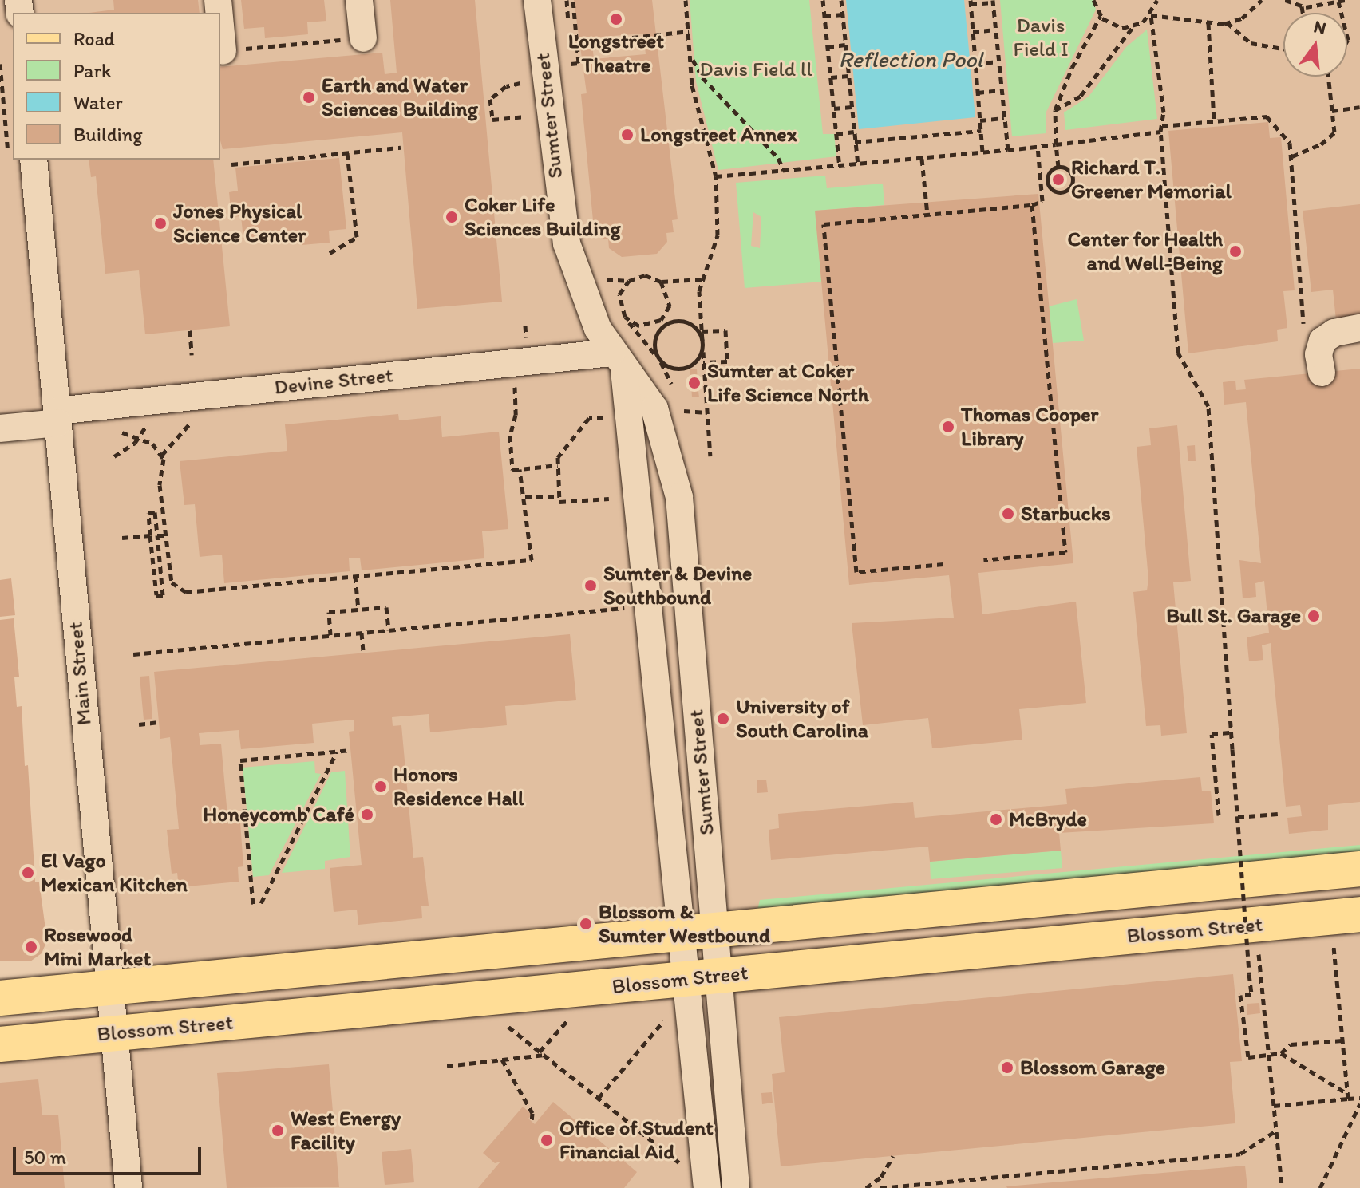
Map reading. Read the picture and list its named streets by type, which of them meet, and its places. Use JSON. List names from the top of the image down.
{
  "streets": {
    "main road": ["Blossom Street"],
    "street": ["Sumter Street", "Devine Street", "Main Street"]
  },
  "crossings": [
    ["Sumter Street", "Devine Street"],
    ["Sumter Street", "Blossom Street"],
    ["Devine Street", "Main Street"],
    ["Main Street", "Blossom Street"]
  ],
  "water": ["Reflection Pool"],
  "parks": ["Davis Field I", "Davis Field ll"],
  "places": [
    "Longstreet Theatre",
    "Earth and Water Sciences Building",
    "Longstreet Annex",
    "Richard T. Greener Memorial",
    "Coker Life Sciences Building",
    "Jones Physical Science Center",
    "Center for Health and Well-Being",
    "Sumter at Coker Life Science North",
    "Thomas Cooper Library",
    "Starbucks",
    "Sumter & Devine Southbound",
    "Bull St. Garage",
    "University of South Carolina",
    "Honors Residence Hall",
    "Honeycomb Café",
    "McBryde",
    "El Vago Mexican Kitchen",
    "Blossom & Sumter Westbound",
    "Rosewood Mini Market",
    "Blossom Garage",
    "West Energy Facility",
    "Office of Student Financial Aid"
  ],
  "legend": [
    "Road",
    "Park",
    "Water",
    "Building"
  ],
  "scale_bar": "50 m",
  "north": "top"
}
